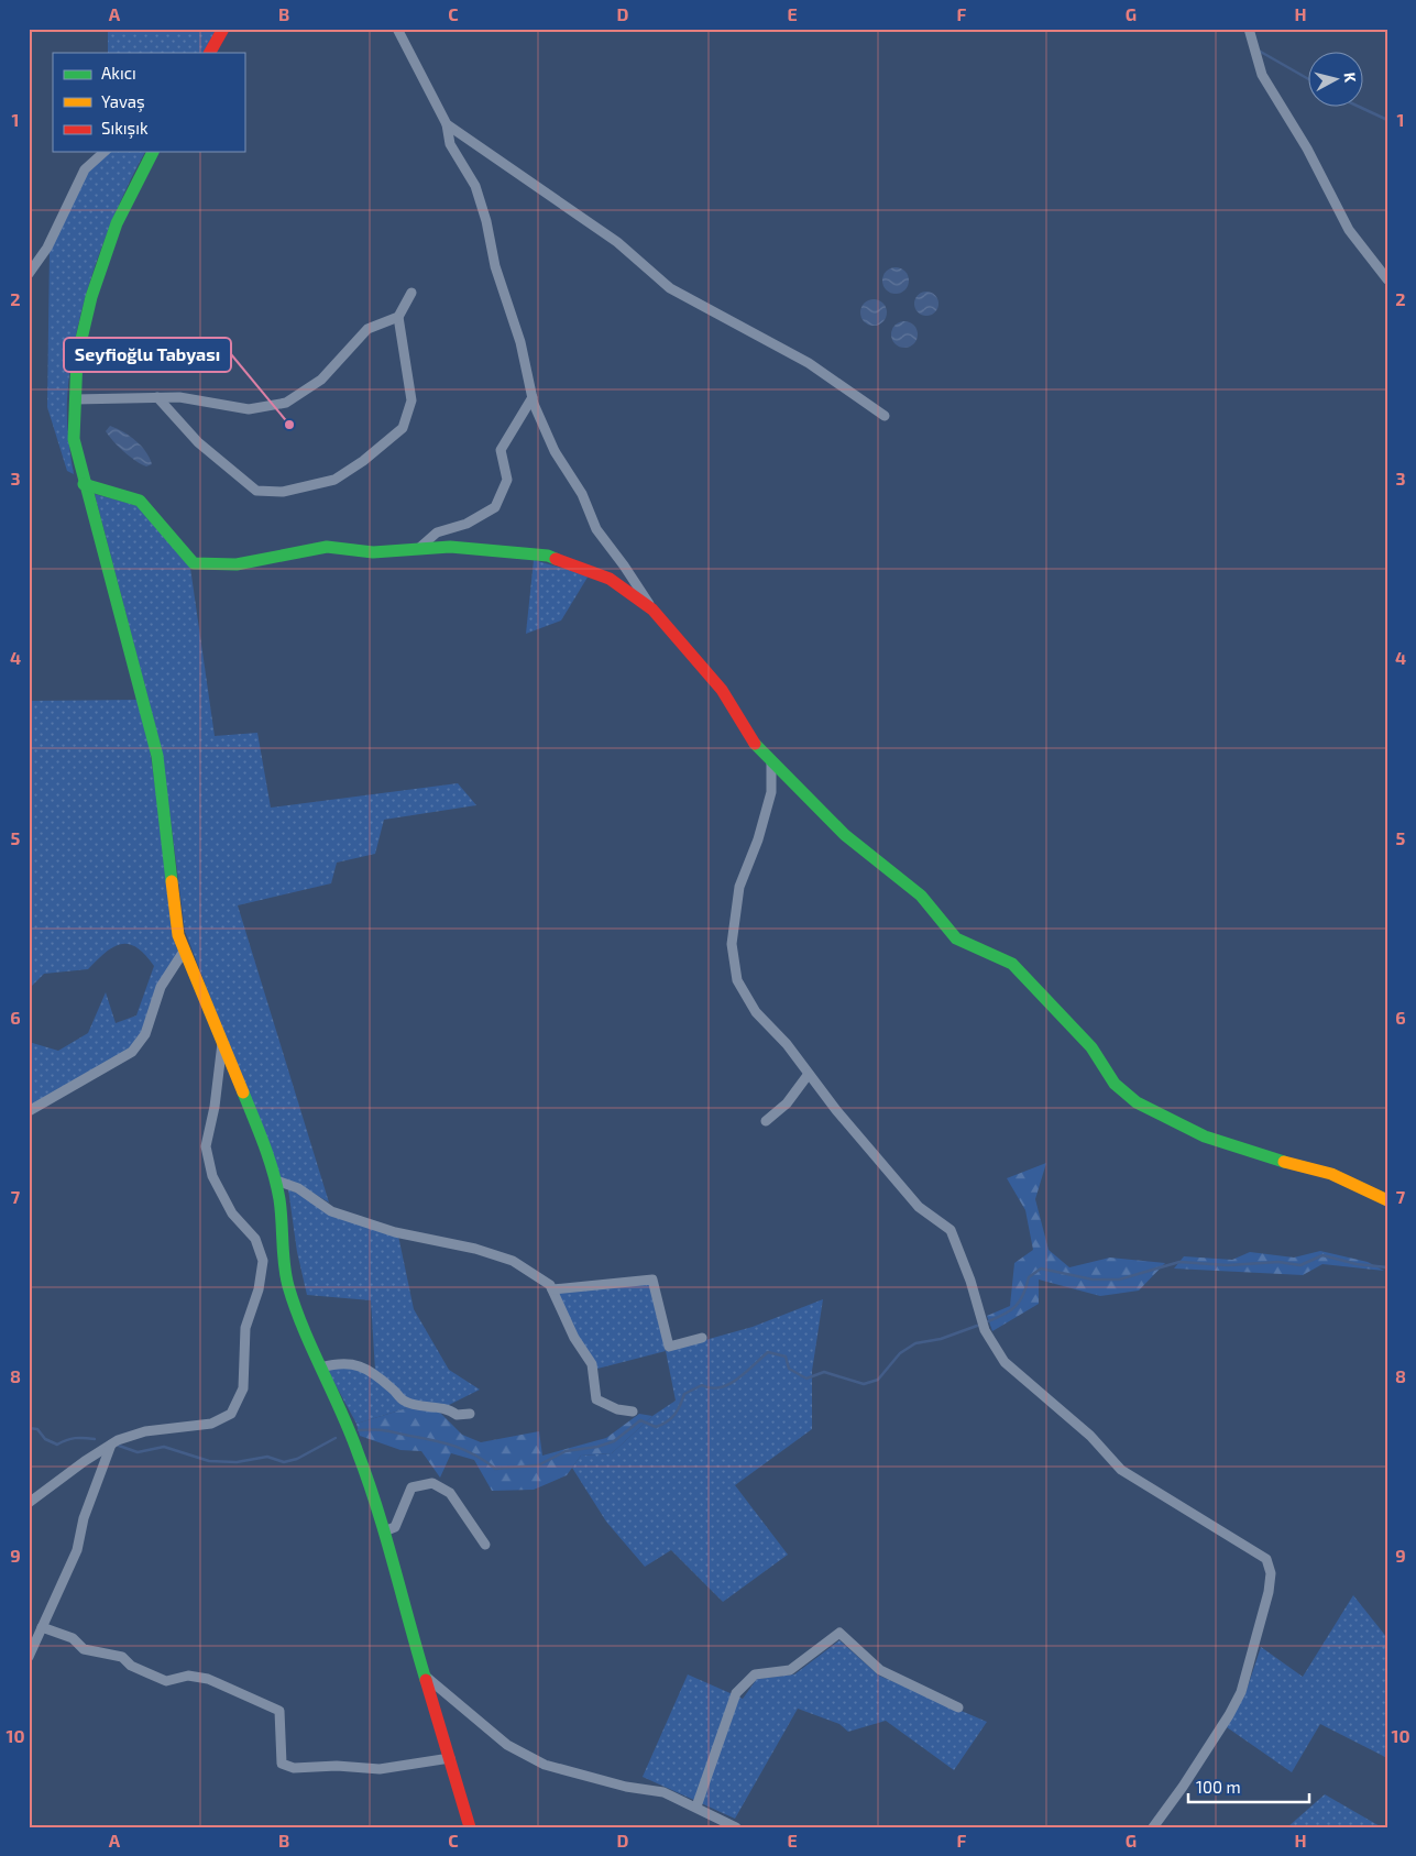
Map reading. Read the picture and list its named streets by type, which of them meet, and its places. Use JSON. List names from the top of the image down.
{
  "places": ["Seyfioğlu Tabyası"],
  "legend": ["Akıcı", "Yavaş", "Sıkışık"],
  "scale_bar": "100 m",
  "north": "right",
  "grid": {
    "columns": [
      "A",
      "B",
      "C",
      "D",
      "E",
      "F",
      "G",
      "H"
    ],
    "rows": [
      "1",
      "2",
      "3",
      "4",
      "5",
      "6",
      "7",
      "8",
      "9",
      "10"
    ]
  }
}
